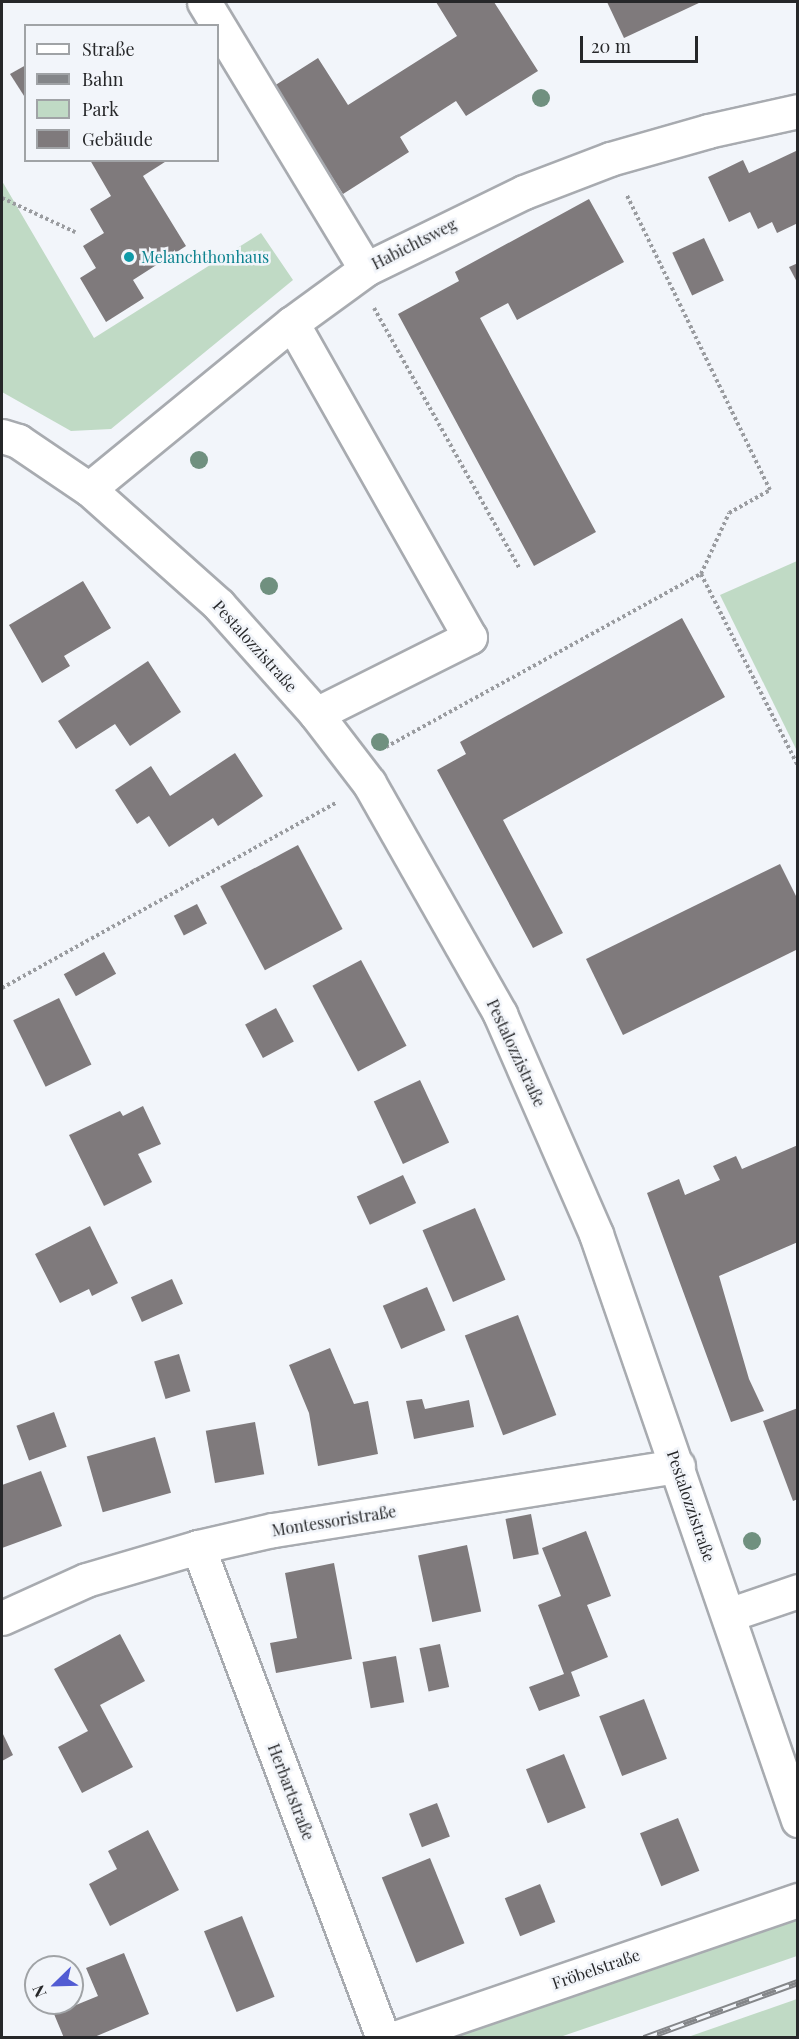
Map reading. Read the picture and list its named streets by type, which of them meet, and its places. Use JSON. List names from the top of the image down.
{
  "streets": {
    "street": [
      "Habichtsweg",
      "Pestalozzistraße",
      "Montessoristraße",
      "Herbartstraße",
      "Fröbelstraße"
    ]
  },
  "crossings": [
    ["Habichtsweg", "Pestalozzistraße"],
    ["Pestalozzistraße", "Montessoristraße"],
    ["Montessoristraße", "Herbartstraße"]
  ],
  "places": ["Melanchthonhaus"],
  "legend": [
    "Straße",
    "Bahn",
    "Park",
    "Gebäude"
  ],
  "scale_bar": "20 m",
  "north": "bottom left"
}
